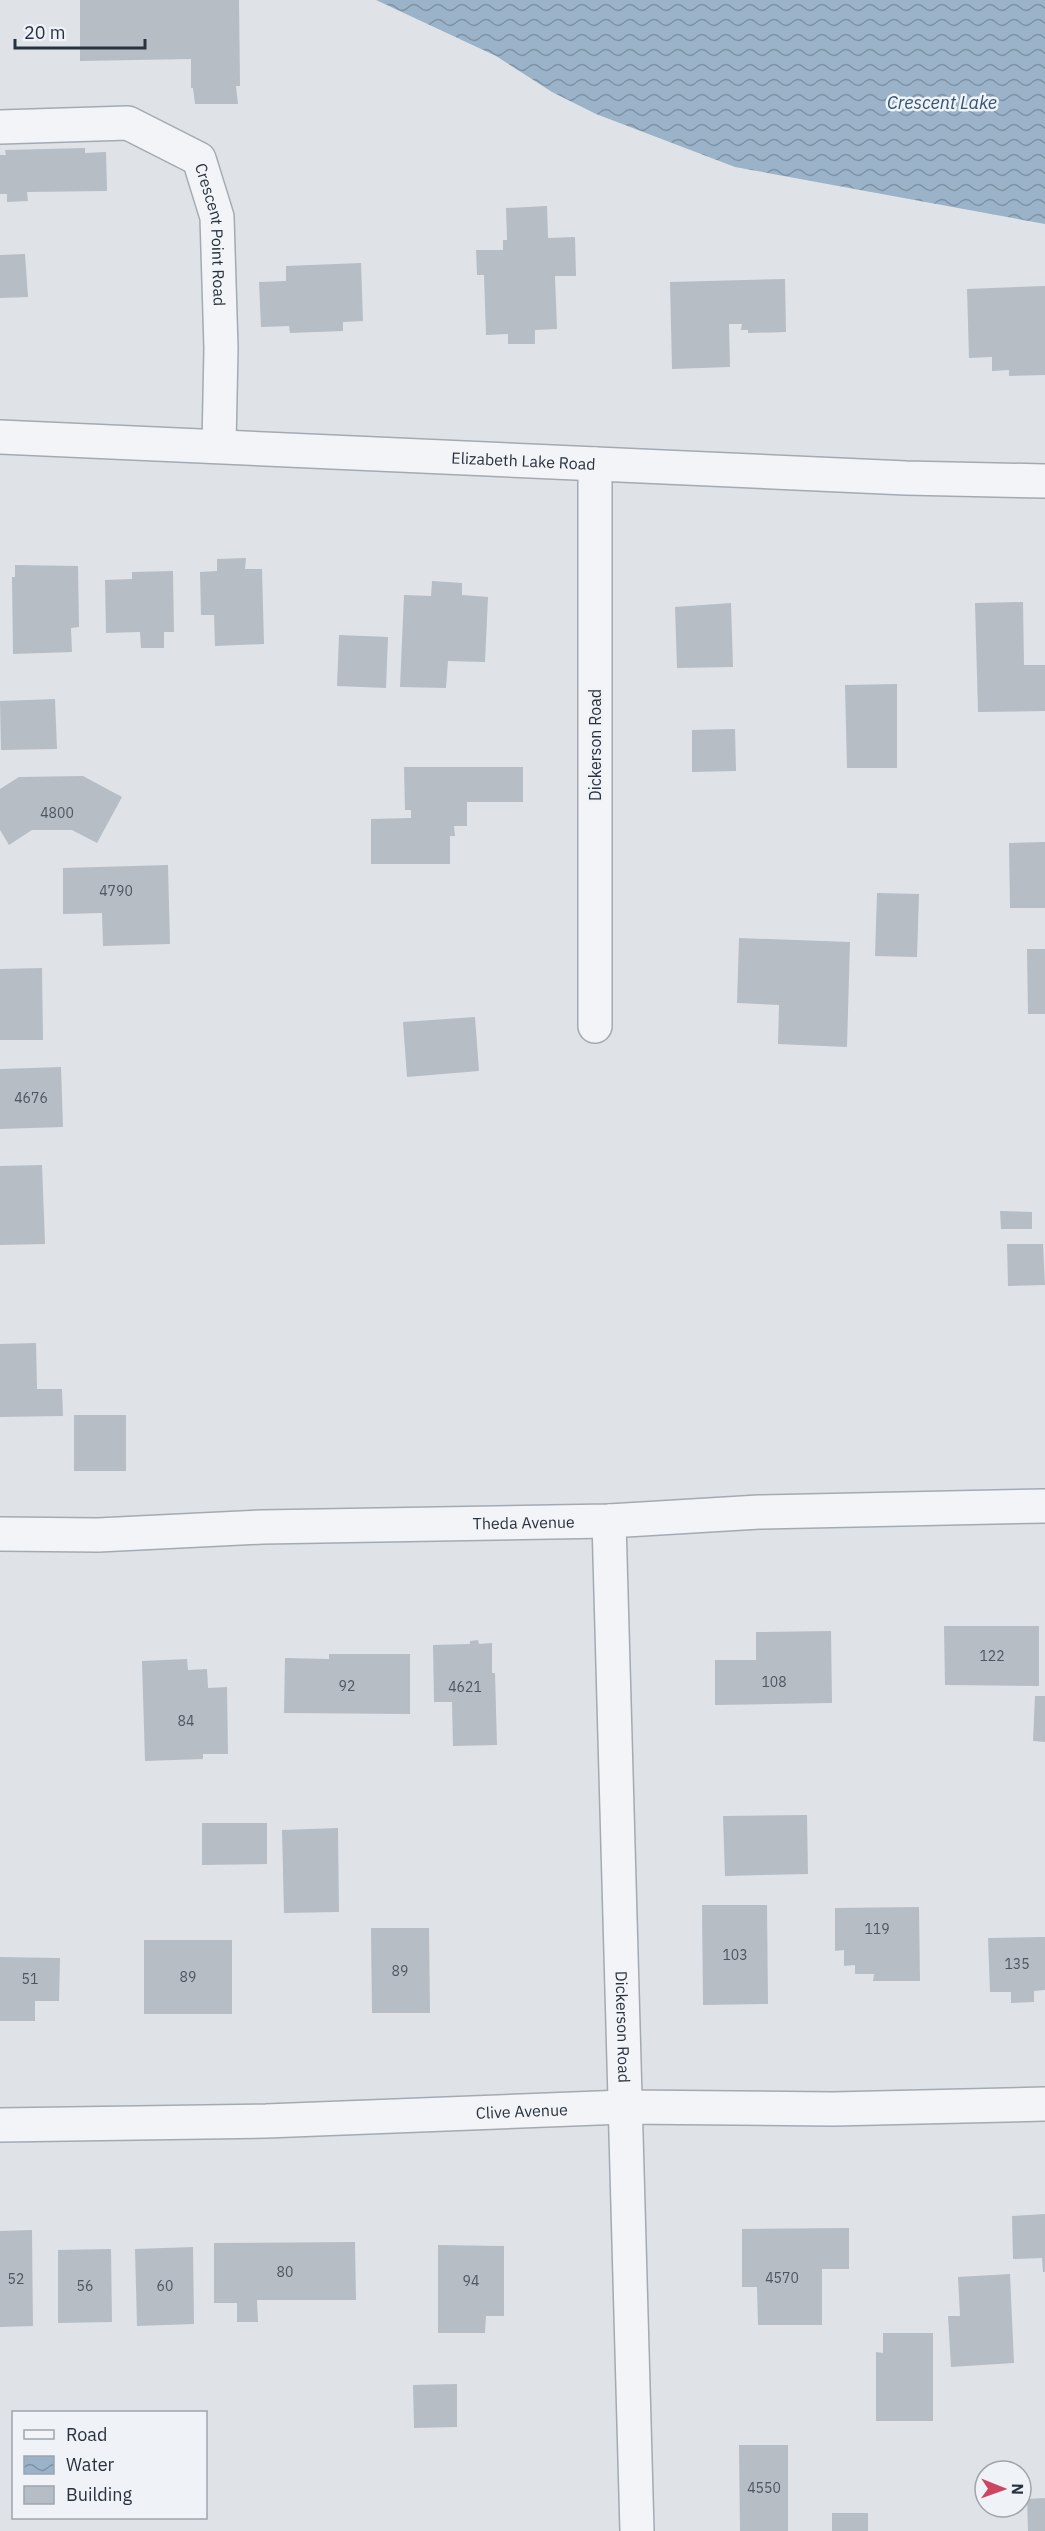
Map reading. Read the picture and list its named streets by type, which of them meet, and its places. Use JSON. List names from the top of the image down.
{
  "streets": {
    "street": [
      "Crescent Point Road",
      "Elizabeth Lake Road",
      "Dickerson Road",
      "Theda Avenue",
      "Clive Avenue"
    ]
  },
  "crossings": [
    ["Crescent Point Road", "Elizabeth Lake Road"],
    ["Elizabeth Lake Road", "Dickerson Road"],
    ["Dickerson Road", "Theda Avenue"],
    ["Dickerson Road", "Clive Avenue"]
  ],
  "water": ["Crescent Lake"],
  "house_numbers": [
    "4800",
    "4790",
    "4676",
    "122",
    "108",
    "92",
    "4621",
    "84",
    "119",
    "103",
    "135",
    "89",
    "89",
    "51",
    "80",
    "4570",
    "52",
    "94",
    "56",
    "60",
    "4550"
  ],
  "legend": ["Road", "Water", "Building"],
  "scale_bar": "20 m",
  "north": "right"
}
